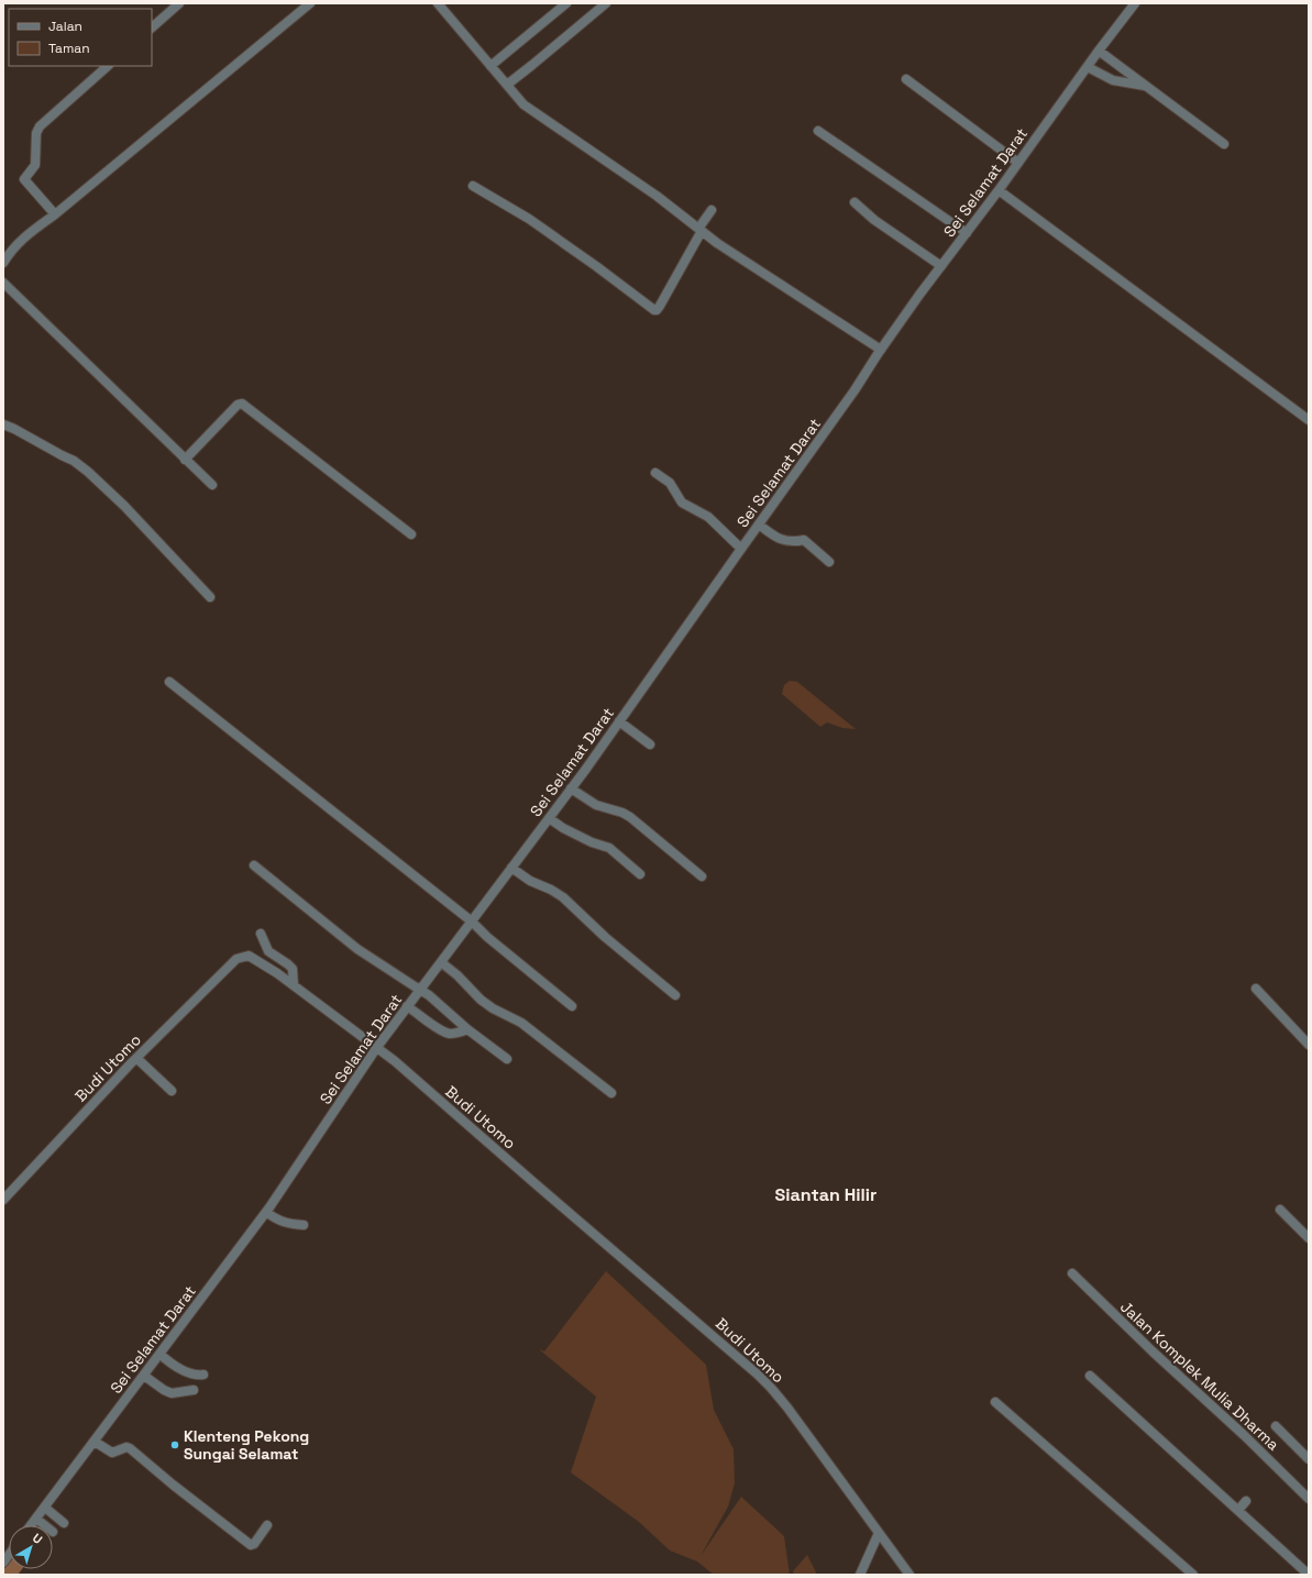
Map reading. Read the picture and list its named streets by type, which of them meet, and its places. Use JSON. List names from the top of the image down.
{
  "streets": {
    "street": ["Sei Selamat Darat", "Budi Utomo", "Jalan Komplek Mulia Dharma"]
  },
  "crossings": [
    ["Sei Selamat Darat", "Budi Utomo"]
  ],
  "districts": ["Siantan Hilir"],
  "places": ["Klenteng Pekong Sungai Selamat"],
  "legend": ["Jalan", "Taman"],
  "north": "top right"
}
